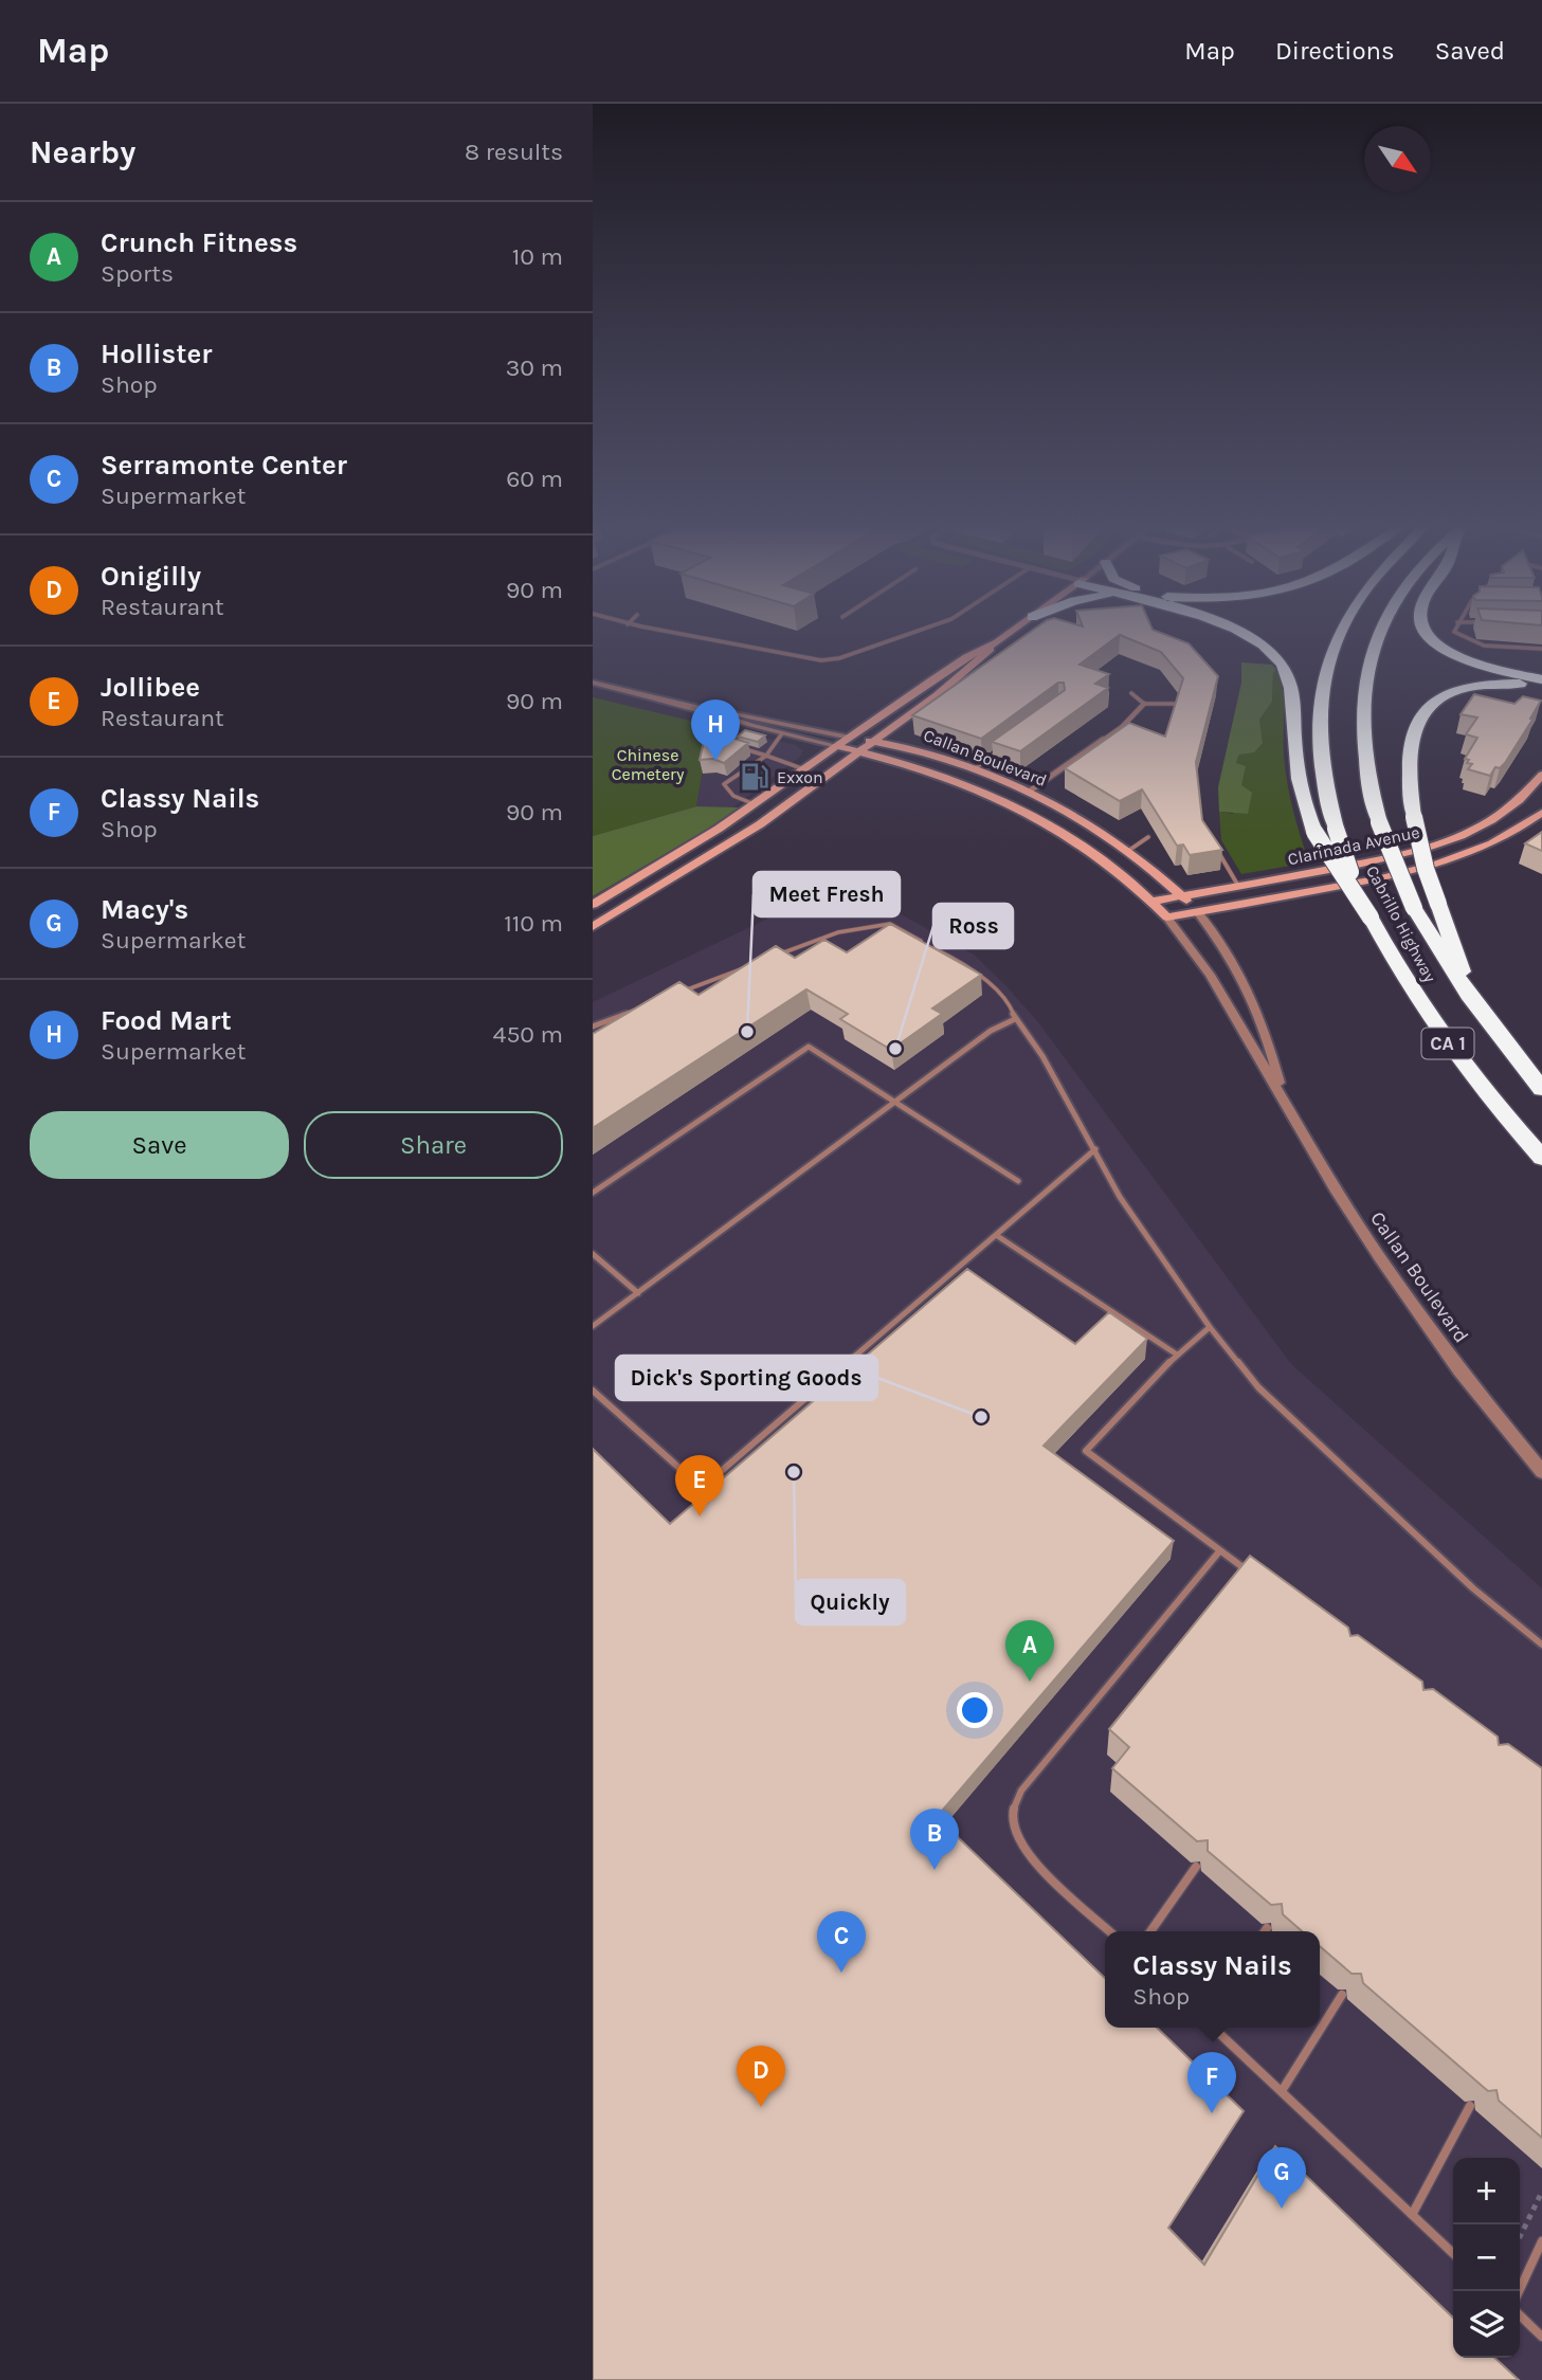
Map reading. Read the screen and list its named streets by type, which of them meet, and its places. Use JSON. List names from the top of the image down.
{
  "streets": {
    "highway": ["Cabrillo Highway", "CA 1"],
    "main road": ["Callan Boulevard", "Clarinada Avenue"]
  },
  "crossings": [
    ["Callan Boulevard", "Clarinada Avenue"]
  ],
  "parks": ["Chinese Cemetery"],
  "places": {
    "fuel station": ["Exxon"],
    "other": [
      "Meet Fresh",
      "Ross",
      "Dick's Sporting Goods",
      "Quickly"
    ]
  },
  "north": "bottom right",
  "page": {
    "header": "Map",
    "nav": ["Map", "Directions", "Saved"],
    "heading": ["Nearby", "8 results"],
    "list": [
      {
        "mark": "A",
        "name": "Crunch Fitness",
        "note": "Sports",
        "value": "10 m"
      },
      {
        "mark": "B",
        "name": "Hollister",
        "note": "Shop",
        "value": "30 m"
      },
      {
        "mark": "C",
        "name": "Serramonte Center",
        "note": "Supermarket",
        "value": "60 m"
      },
      {
        "mark": "D",
        "name": "Onigilly",
        "note": "Restaurant",
        "value": "90 m"
      },
      {
        "mark": "E",
        "name": "Jollibee",
        "note": "Restaurant",
        "value": "90 m"
      },
      {
        "mark": "F",
        "name": "Classy Nails",
        "note": "Shop",
        "value": "90 m"
      },
      {
        "mark": "G",
        "name": "Macy's",
        "note": "Supermarket",
        "value": "110 m"
      },
      {
        "mark": "H",
        "name": "Food Mart",
        "note": "Supermarket",
        "value": "450 m"
      }
    ],
    "pins": [
      "H",
      "E",
      "A",
      "B",
      "C",
      "D",
      "F",
      "G"
    ],
    "buttons": ["Save", "Share"],
    "popup": ["Classy Nails", "Shop"],
    "map_buttons": ["+", "−"]
  }
}
